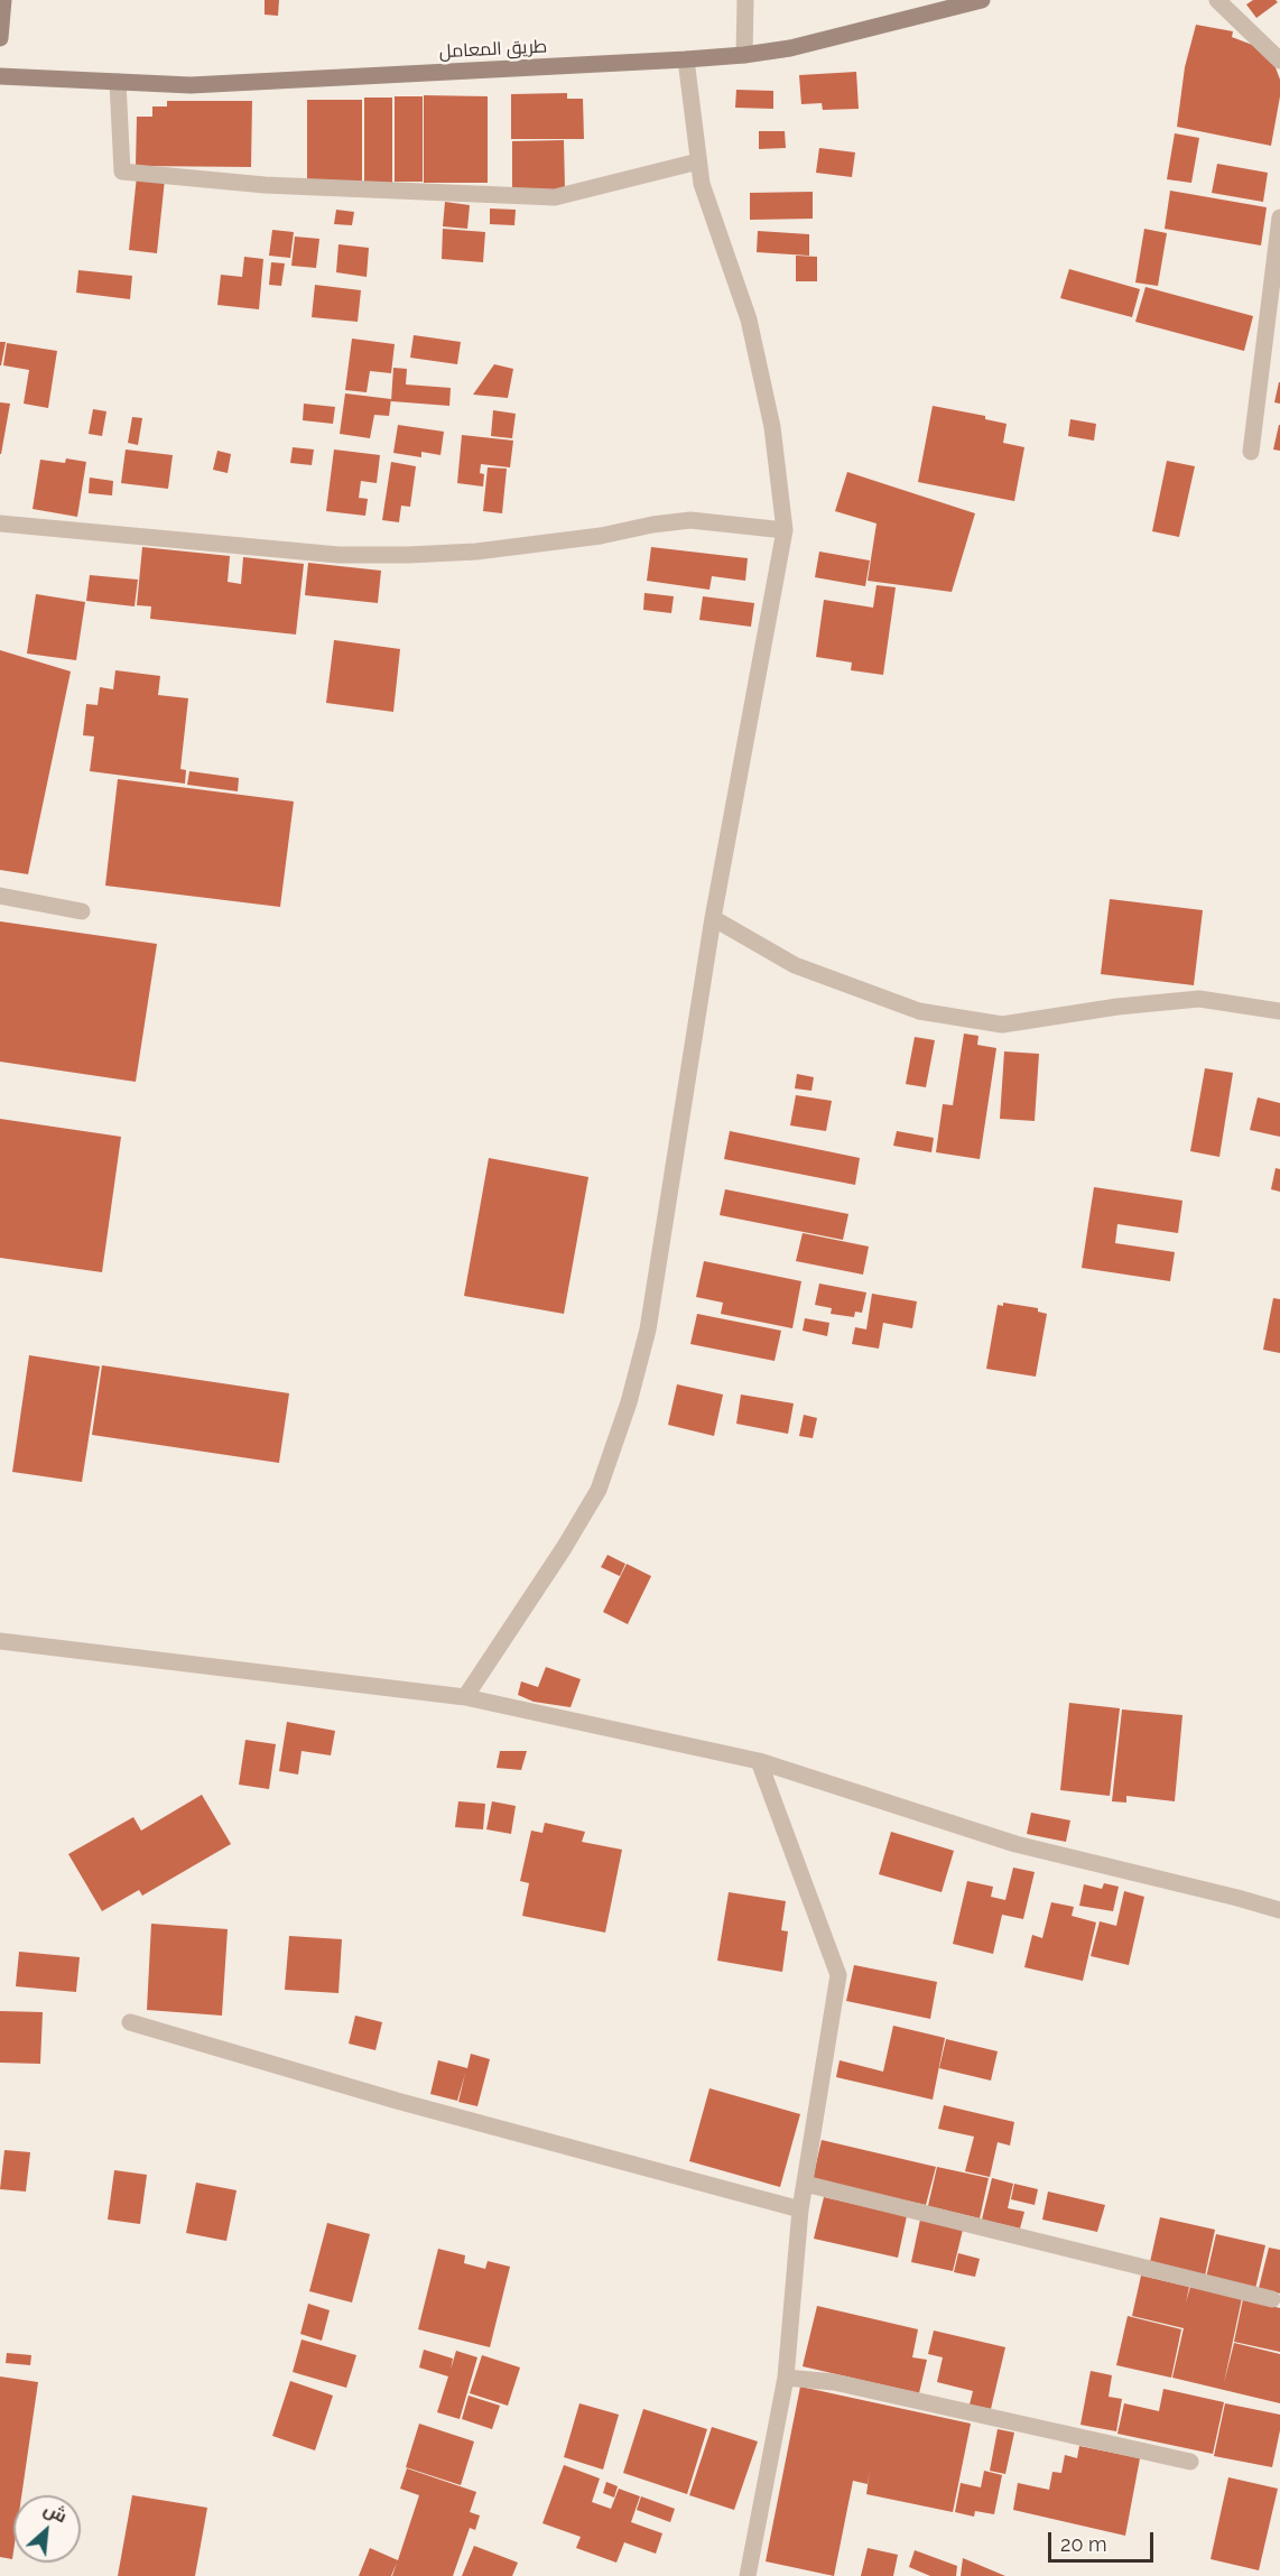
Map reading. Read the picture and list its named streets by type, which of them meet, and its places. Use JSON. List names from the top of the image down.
{
  "streets": {
    "main road": ["طريق المعامل"]
  },
  "scale_bar": "20 m",
  "north": "top right"
}
